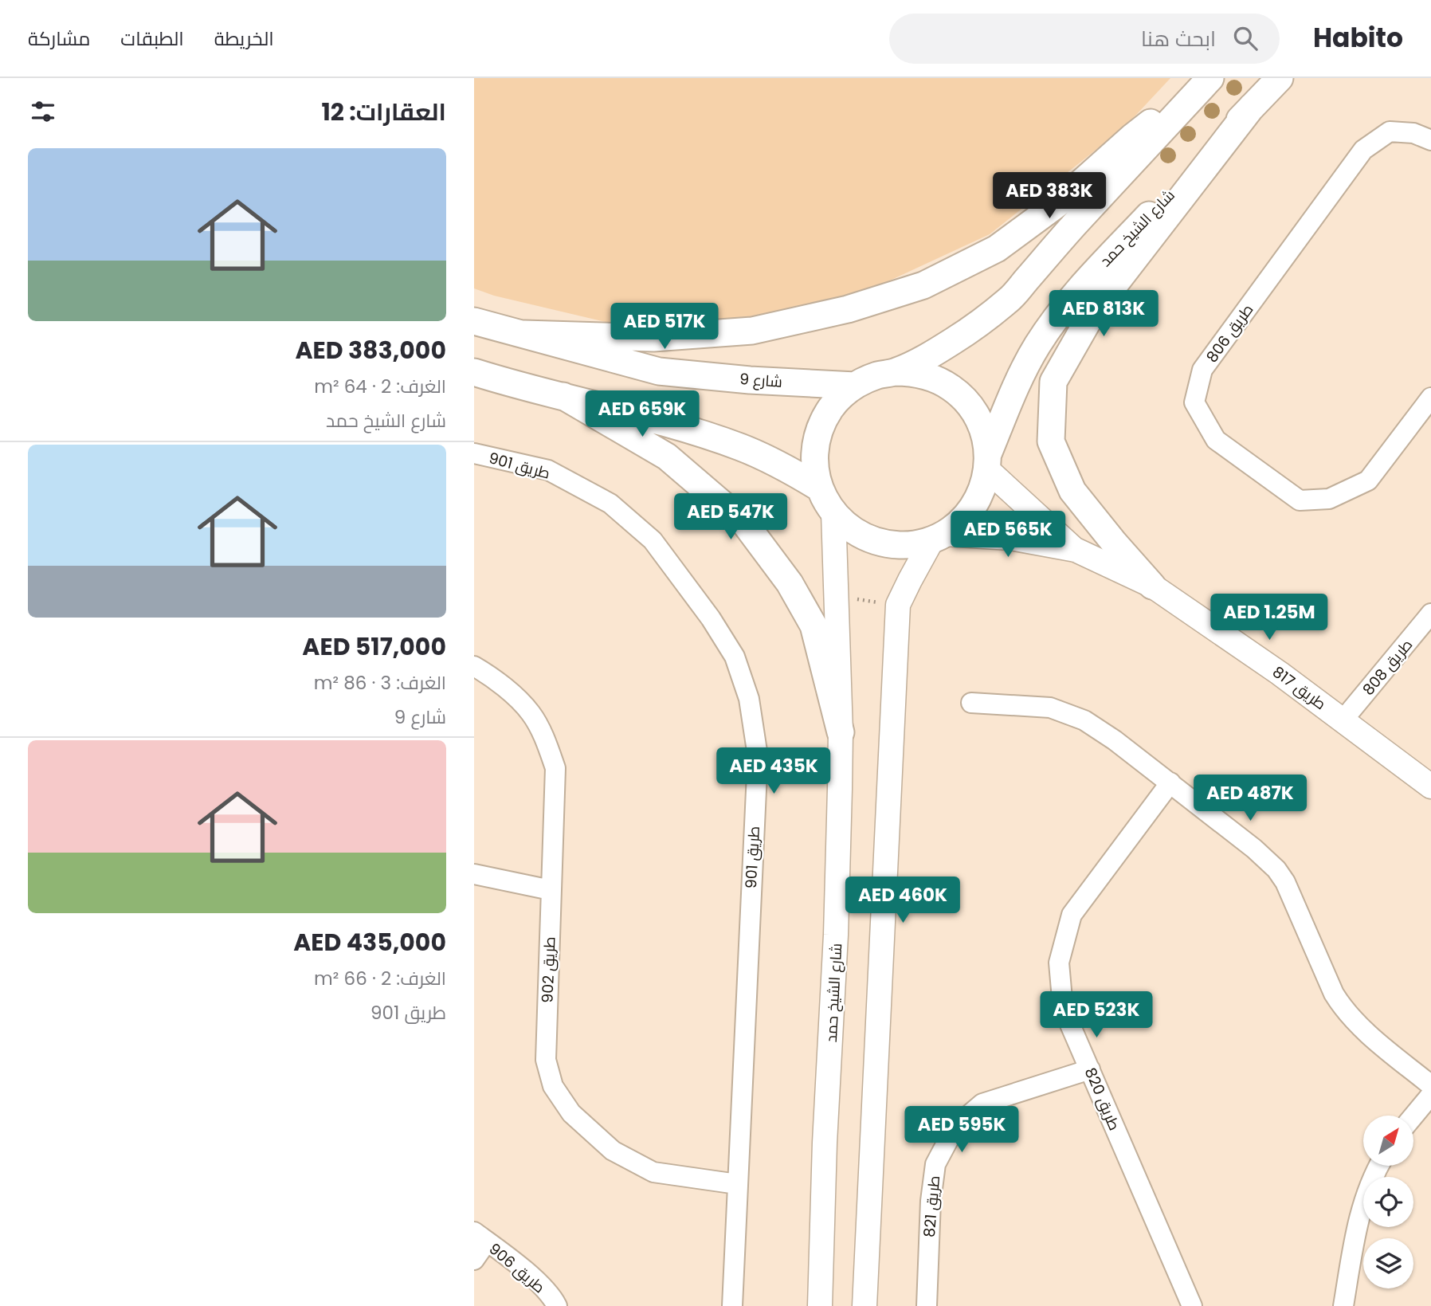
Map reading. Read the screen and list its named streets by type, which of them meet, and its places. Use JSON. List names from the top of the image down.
{
  "streets": {
    "main road": ["شارع الشيخ حمد", "شارع 9"],
    "street": [
      "طريق 806",
      "طريق 901",
      "طريق 808",
      "طريق 817",
      "طريق 902",
      "طريق 820",
      "طريق 821",
      "طريق 906"
    ]
  },
  "crossings": [
    ["شارع الشيخ حمد", "شارع 9"],
    ["شارع الشيخ حمد", "طريق 817"],
    ["شارع 9", "طريق 817"],
    ["طريق 901", "طريق 902"],
    ["طريق 808", "طريق 817"],
    ["طريق 820", "طريق 821"]
  ],
  "north": "top right",
  "page": {
    "header": "Habito",
    "search": "ابحث هنا",
    "nav": ["الخريطة", "الطبقات", "مشاركة"],
    "heading": "العقارات: 12",
    "list": [
      {
        "name": "AED 383,000",
        "note": "الغرف: 2 · 64 m² · شارع الشيخ حمد"
      },
      {
        "name": "AED 517,000",
        "note": "الغرف: 3 · 86 m² · شارع 9"
      },
      {
        "name": "AED 435,000",
        "note": "الغرف: 2 · 66 m² · طريق 901"
      }
    ],
    "price": [
      "AED 383K",
      "AED 813K",
      "AED 517K",
      "AED 659K",
      "AED 547K",
      "AED 565K",
      "AED 1.25M",
      "AED 435K",
      "AED 487K",
      "AED 460K",
      "AED 523K",
      "AED 595K"
    ]
  }
}
